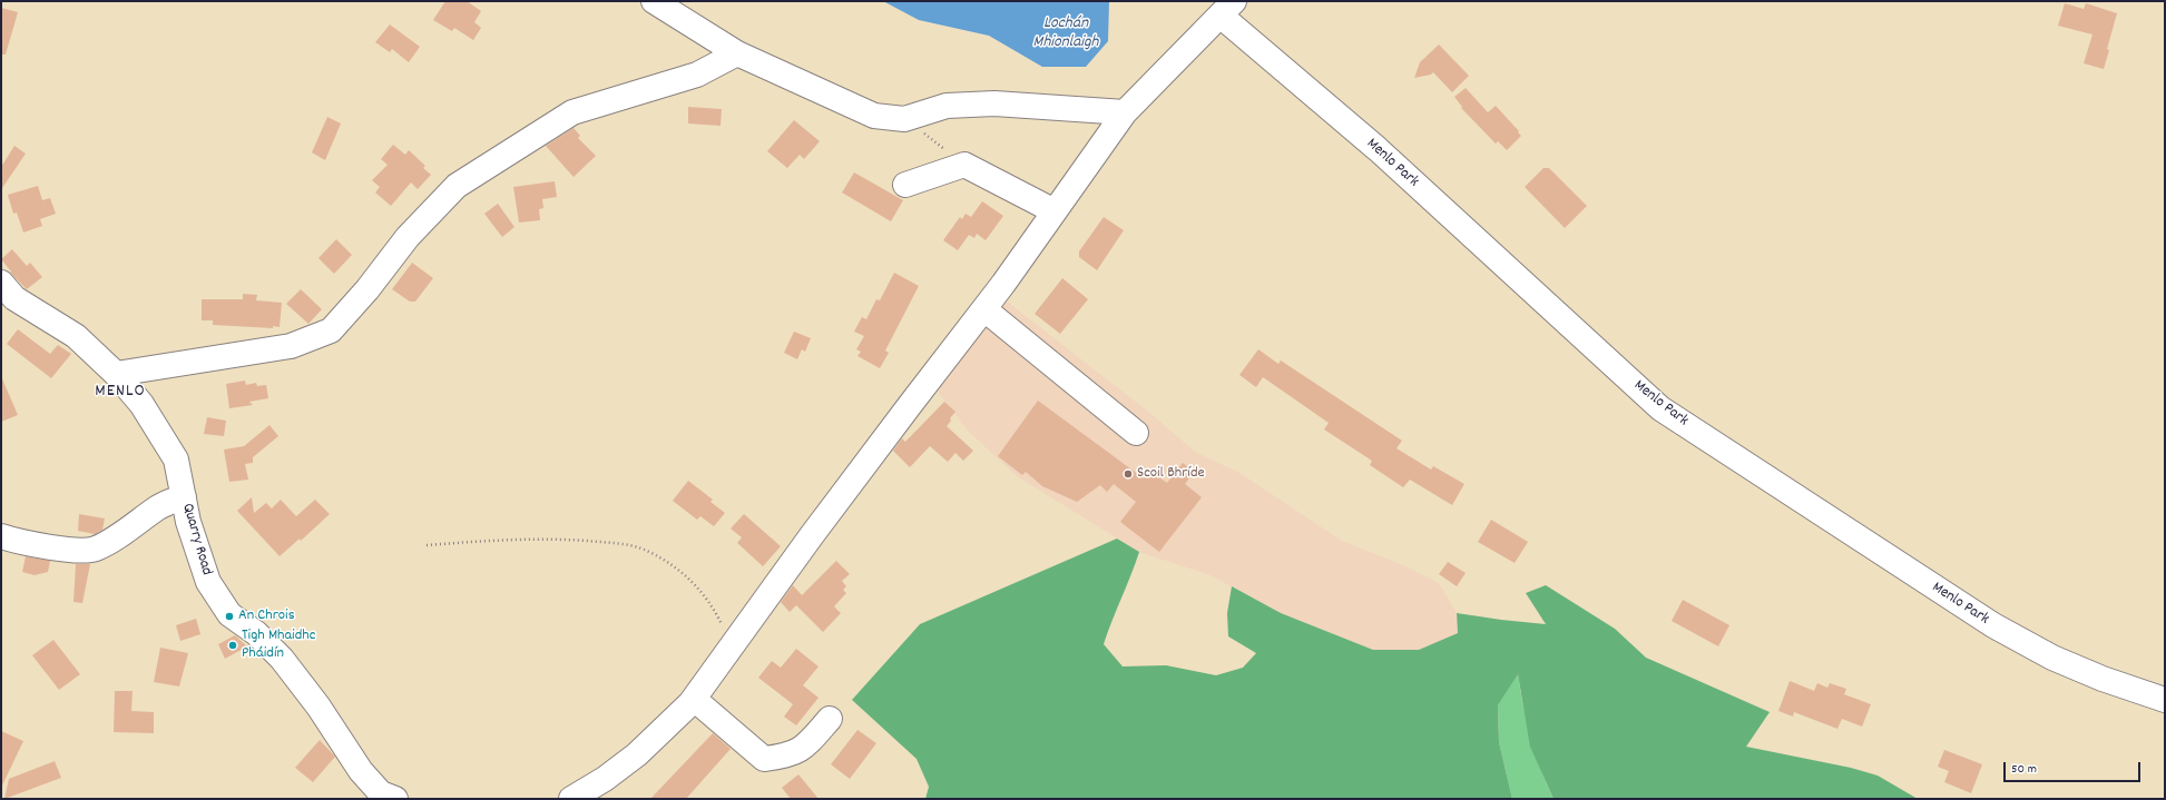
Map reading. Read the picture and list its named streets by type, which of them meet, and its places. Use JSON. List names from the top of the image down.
{
  "streets": {
    "street": ["Menlo Park", "Quarry Road"]
  },
  "districts": ["MENLO"],
  "water": ["Lochán Mhionlaigh"],
  "places": ["Scoil Bhríde", "An Chrois", "Tigh Mhaidhc Pháidín"],
  "scale_bar": "50 m"
}
